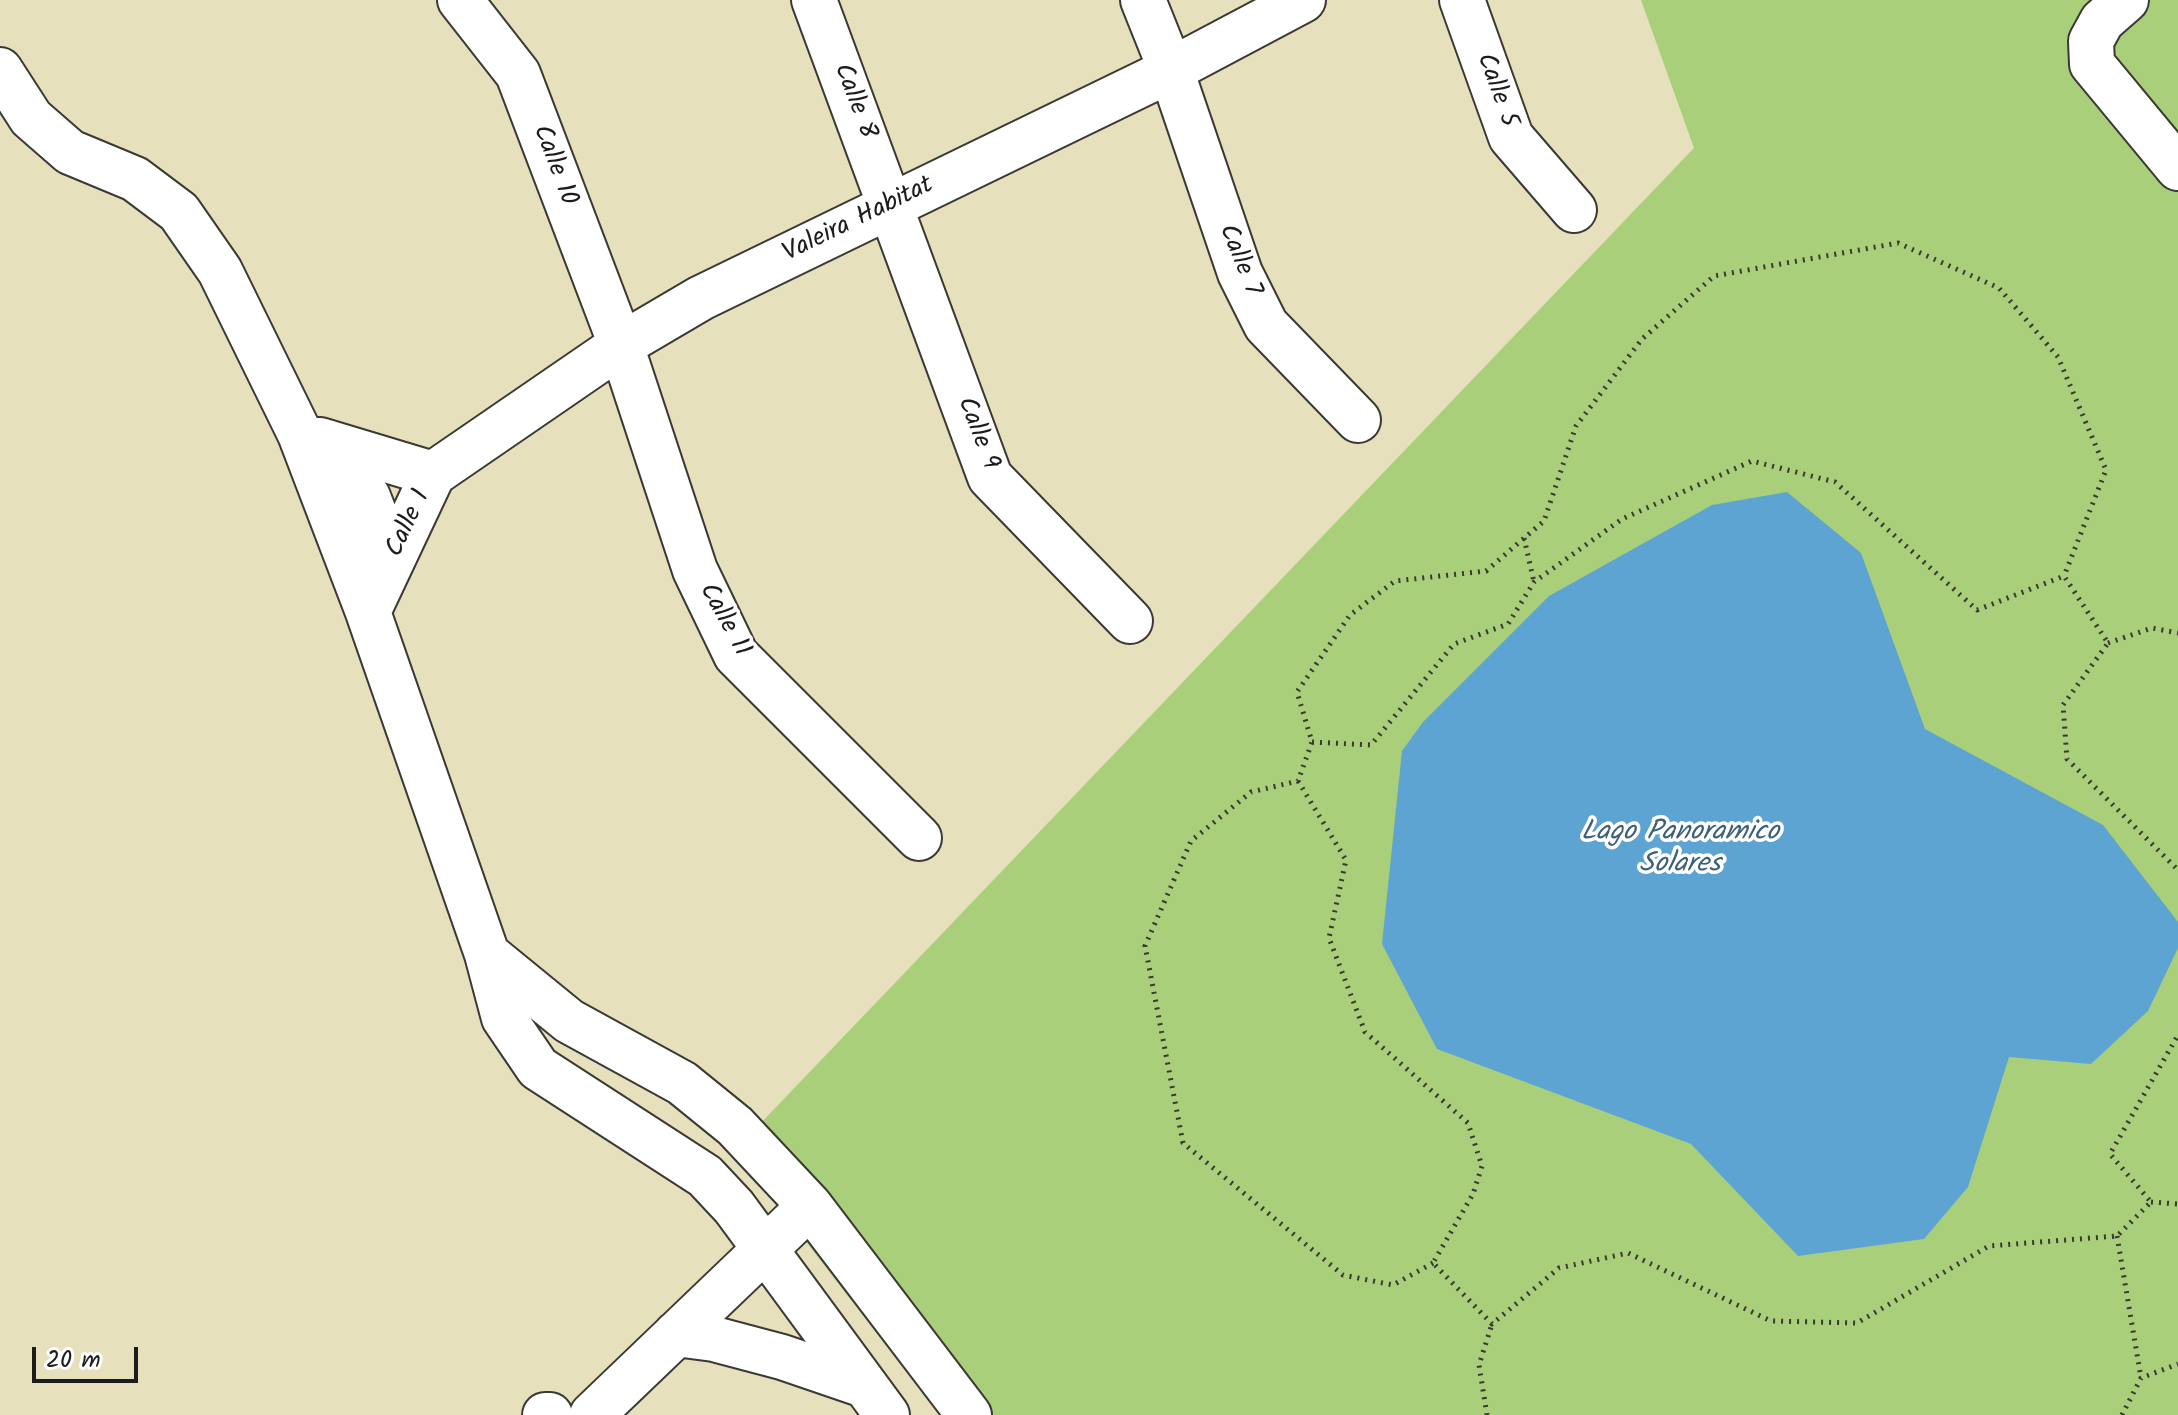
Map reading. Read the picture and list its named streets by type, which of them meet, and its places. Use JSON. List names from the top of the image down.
{
  "streets": {
    "street": [
      "Calle 5",
      "Calle 8",
      "Calle 10",
      "Valeira Habitat",
      "Calle 7",
      "Calle 9",
      "Calle 1",
      "Calle 11"
    ]
  },
  "crossings": [
    ["Calle 8", "Valeira Habitat"],
    ["Calle 8", "Calle 9"],
    ["Calle 10", "Valeira Habitat"],
    ["Calle 10", "Calle 11"],
    ["Valeira Habitat", "Calle 7"],
    ["Valeira Habitat", "Calle 9"],
    ["Valeira Habitat", "Calle 1"],
    ["Valeira Habitat", "Calle 11"]
  ],
  "water": ["Lago Panoramico Solares"],
  "scale_bar": "20 m"
}
